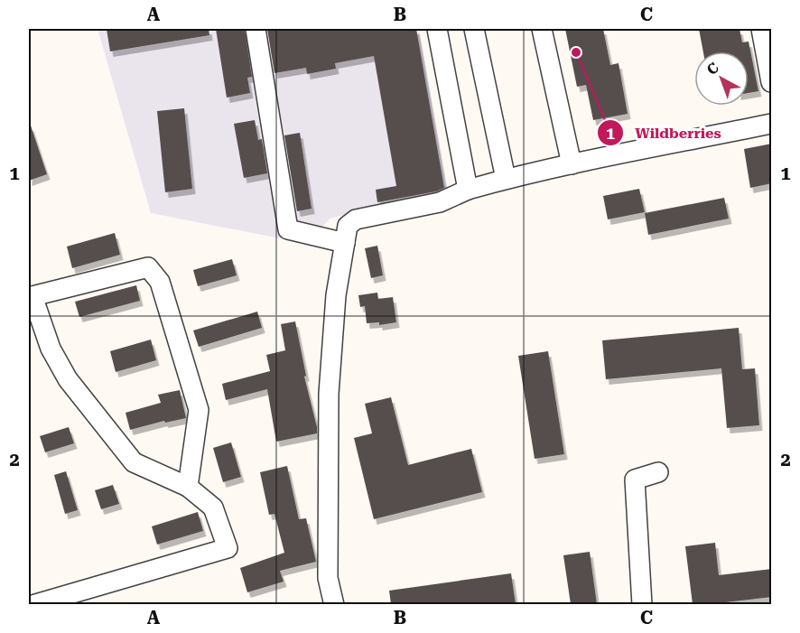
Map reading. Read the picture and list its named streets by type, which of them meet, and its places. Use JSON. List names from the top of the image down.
{
  "places": ["Wildberries"],
  "north": "top left",
  "grid": {
    "columns": ["A", "B", "C"],
    "rows": ["1", "2"]
  }
}
